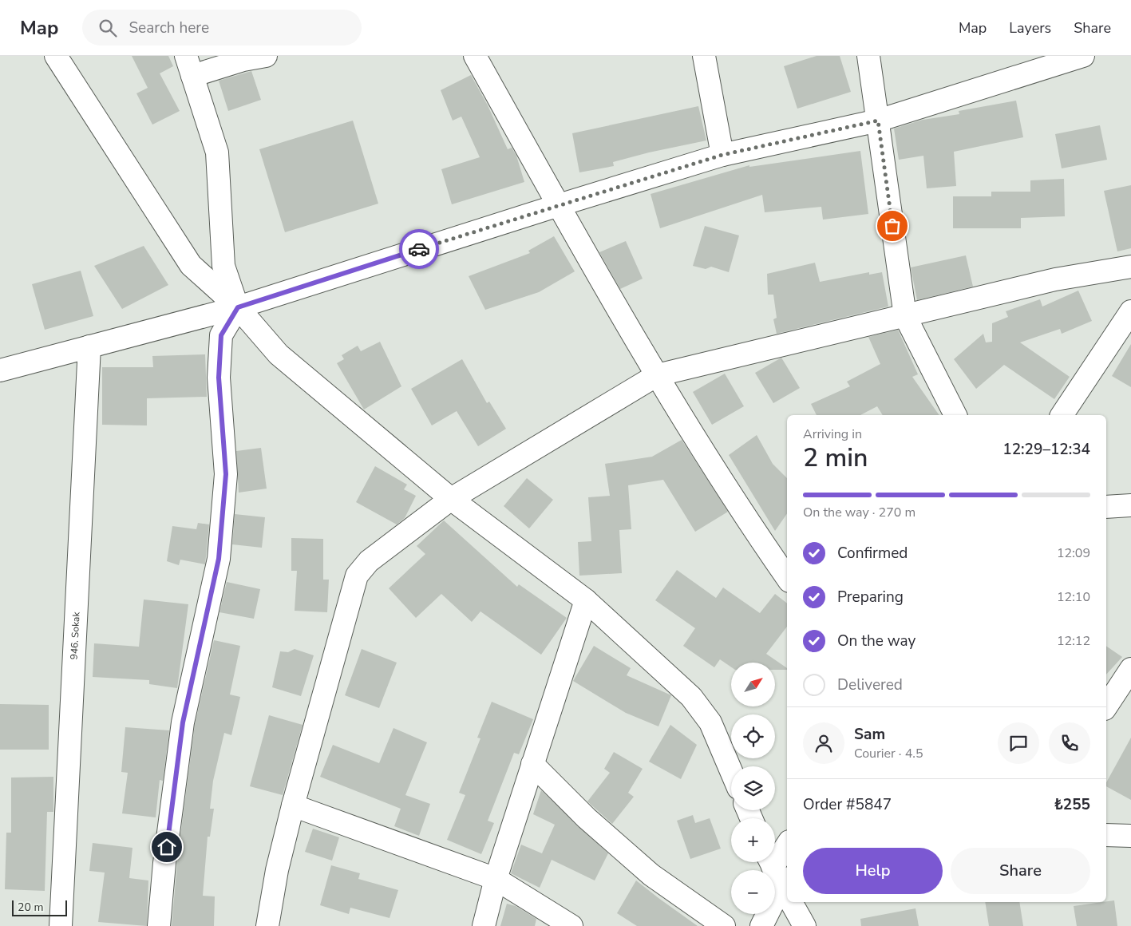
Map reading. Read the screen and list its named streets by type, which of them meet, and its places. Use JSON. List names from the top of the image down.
{
  "streets": {
    "street": ["946. Sokak"]
  },
  "scale_bar": "20 m",
  "north": "top right",
  "page": {
    "header": "Map",
    "search": "Search here",
    "nav": ["Map", "Layers", "Share"],
    "heading": ["2 min", "Arriving in", "12:29–12:34"],
    "panel": [
      "Sam",
      "Courier · 4.5",
      "Order #5847",
      "₺255"
    ],
    "bar": "On the way · 270 m",
    "list": [
      ["Confirmed", "12:09"],
      ["Preparing", "12:10"],
      ["On the way", "12:12"],
      "Delivered"
    ],
    "map_buttons": ["+", "−"],
    "buttons": ["Help", "Share"],
    "scale": "20 m"
  }
}
